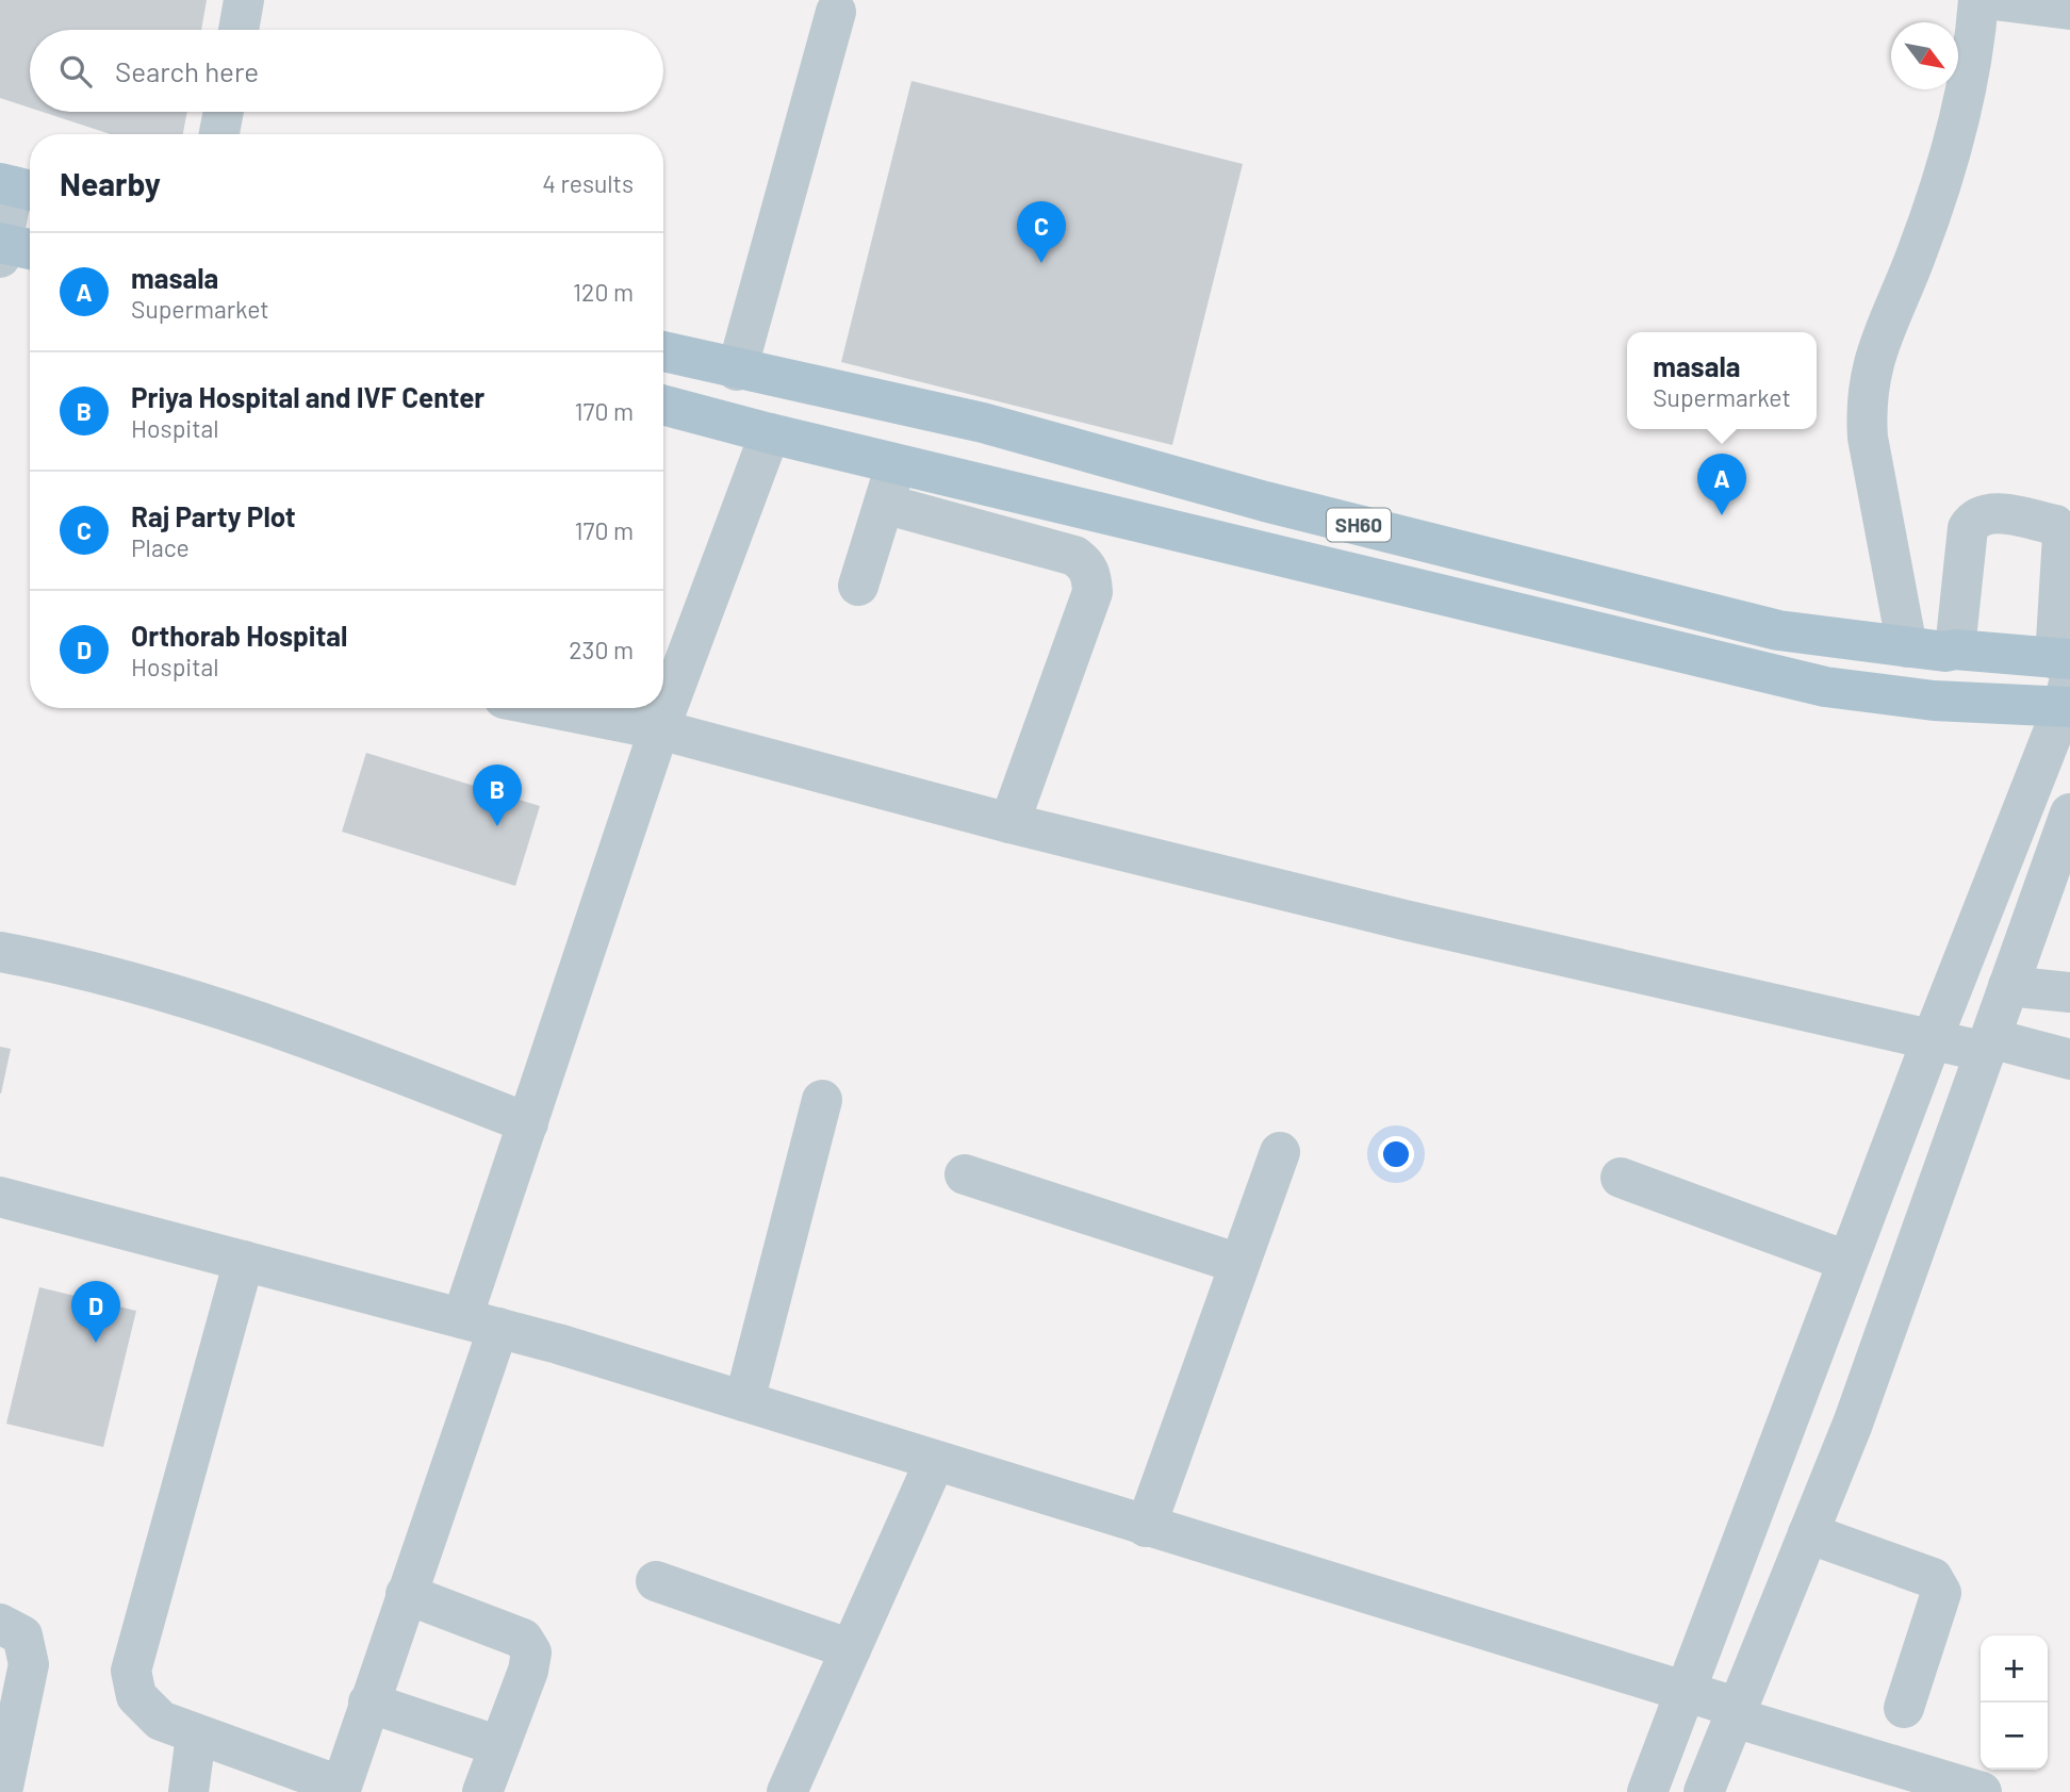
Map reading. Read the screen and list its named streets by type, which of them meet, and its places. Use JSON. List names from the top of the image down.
{
  "streets": {
    "main road": ["SH60"]
  },
  "north": "bottom right",
  "page": {
    "search": "Search here",
    "heading": ["Nearby", "4 results"],
    "pins": [
      "C",
      "A",
      "B",
      "D"
    ],
    "list": [
      {
        "mark": "A",
        "name": "masala",
        "note": "Supermarket",
        "value": "120 m"
      },
      {
        "mark": "B",
        "name": "Priya Hospital and IVF Center",
        "note": "Hospital",
        "value": "170 m"
      },
      {
        "mark": "C",
        "name": "Raj Party Plot",
        "note": "Place",
        "value": "170 m"
      },
      {
        "mark": "D",
        "name": "Orthorab Hospital",
        "note": "Hospital",
        "value": "230 m"
      }
    ],
    "popup": ["masala", "Supermarket"],
    "map_buttons": ["+", "−"]
  }
}
